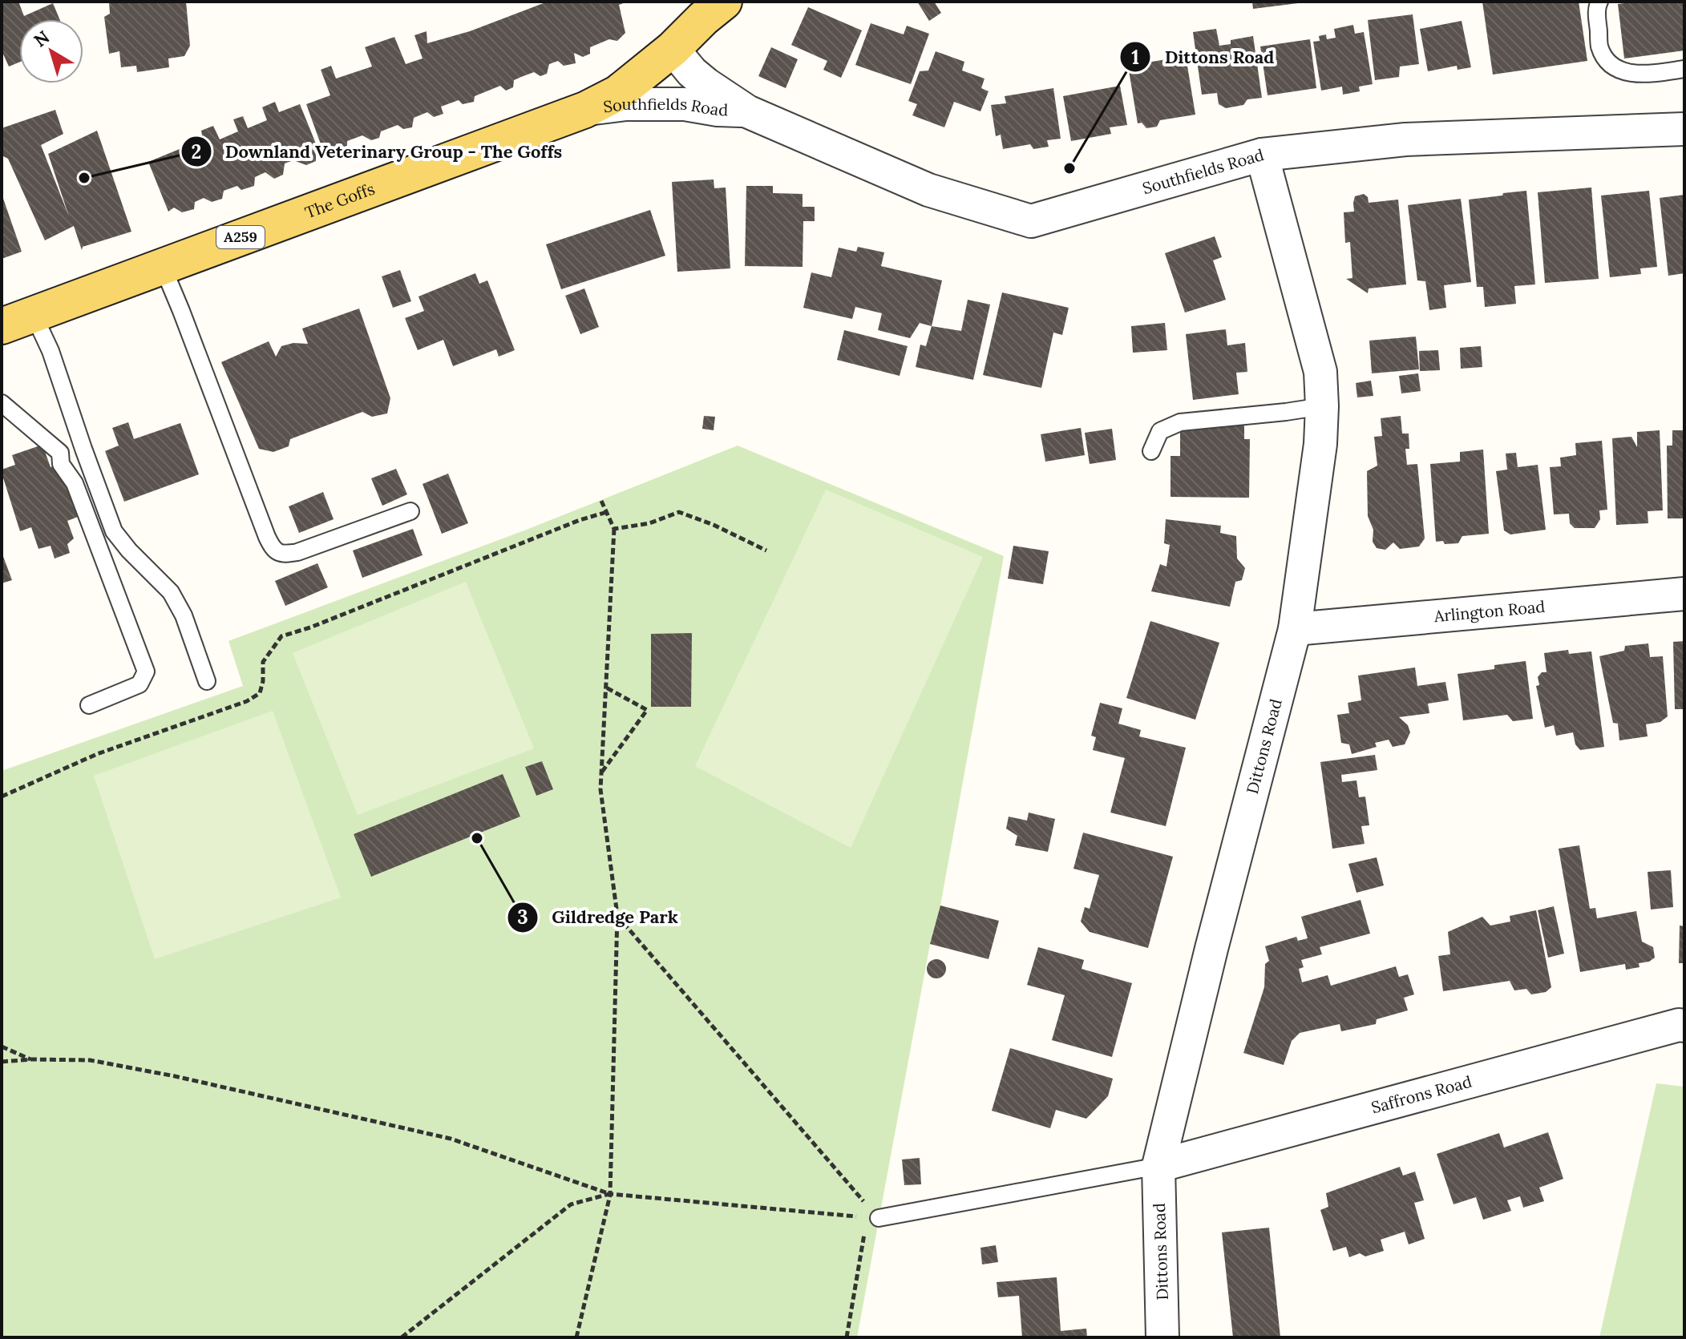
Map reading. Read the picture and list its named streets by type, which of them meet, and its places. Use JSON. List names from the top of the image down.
{
  "streets": {
    "main road": ["The Goffs", "A259"],
    "street": [
      "Southfields Road",
      "Arlington Road",
      "Dittons Road",
      "Saffrons Road"
    ]
  },
  "crossings": [
    ["Southfields Road", "The Goffs"],
    ["Southfields Road", "Dittons Road"],
    ["Arlington Road", "Dittons Road"],
    ["Dittons Road", "Saffrons Road"]
  ],
  "places": ["Dittons Road", "Downland Veterinary Group - The Goffs", "Gildredge Park"],
  "north": "top left"
}
